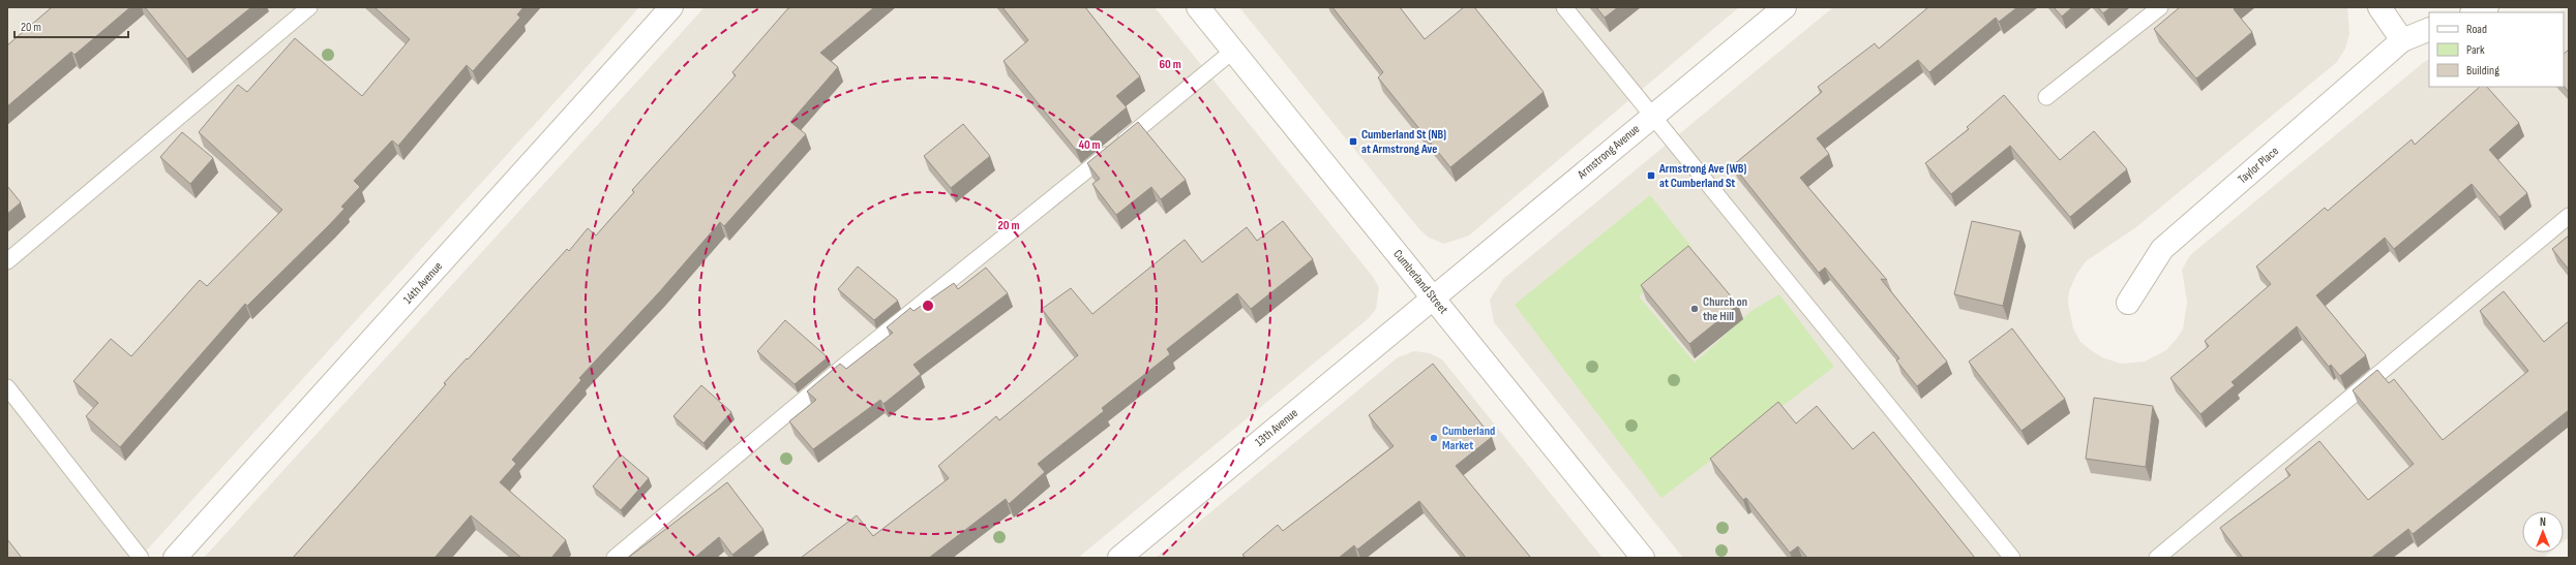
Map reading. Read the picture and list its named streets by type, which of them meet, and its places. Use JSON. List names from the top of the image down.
{
  "streets": {
    "street": [
      "Armstrong Avenue",
      "Taylor Place",
      "Cumberland Street",
      "14th Avenue",
      "13th Avenue"
    ]
  },
  "crossings": [
    ["Armstrong Avenue", "Cumberland Street"],
    ["Armstrong Avenue", "13th Avenue"],
    ["Cumberland Street", "13th Avenue"]
  ],
  "places": {
    "transit": ["Cumberland St (NB) at Armstrong Ave", "Armstrong Ave (WB) at Cumberland St"],
    "other": ["Church on the Hill", "Cumberland Market"]
  },
  "legend": ["Road", "Park", "Building"],
  "scale_bar": "20 m",
  "north": "top",
  "rings": ["60 m", "40 m", "20 m"]
}
